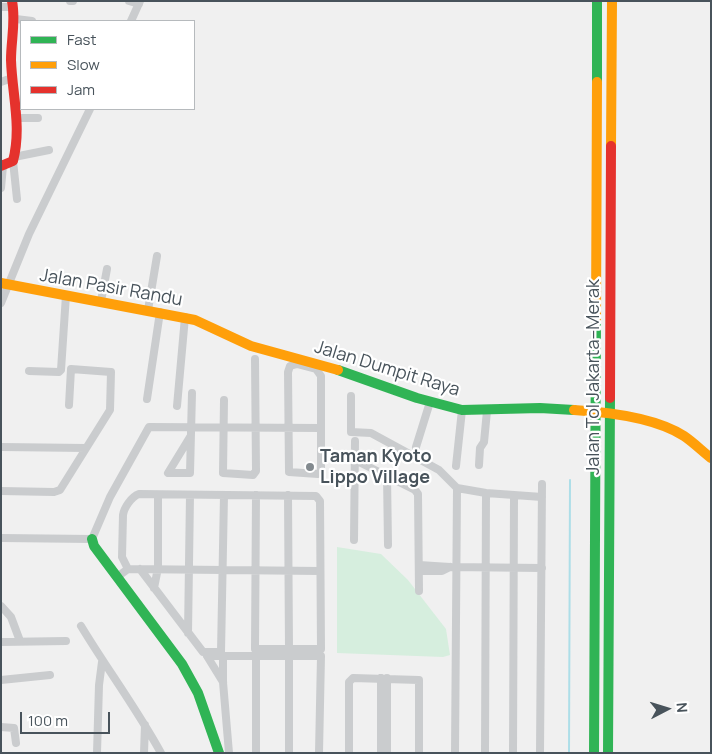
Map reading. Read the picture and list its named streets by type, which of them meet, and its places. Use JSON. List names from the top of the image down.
{
  "streets": {
    "main road": ["Jalan Pasir Randu", "Jalan Dumpit Raya", "Jalan Tol Jakarta–Merak"]
  },
  "crossings": [
    ["Jalan Pasir Randu", "Jalan Dumpit Raya"]
  ],
  "places": ["Taman Kyoto Lippo Village"],
  "legend": ["Fast", "Slow", "Jam"],
  "scale_bar": "100 m",
  "north": "right"
}
